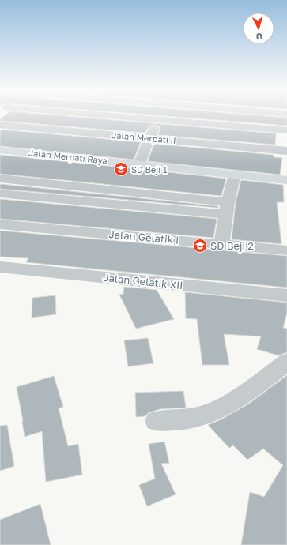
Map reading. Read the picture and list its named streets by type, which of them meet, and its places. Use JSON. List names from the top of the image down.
{
  "streets": {
    "street": [
      "Jalan Merpati II",
      "Jalan Merpati Raya",
      "Jalan Gelatik I",
      "Jalan Gelatik XII"
    ]
  },
  "places": {
    "school or university": ["SD Beji 1", "SD Beji 2"]
  },
  "north": "bottom"
}
